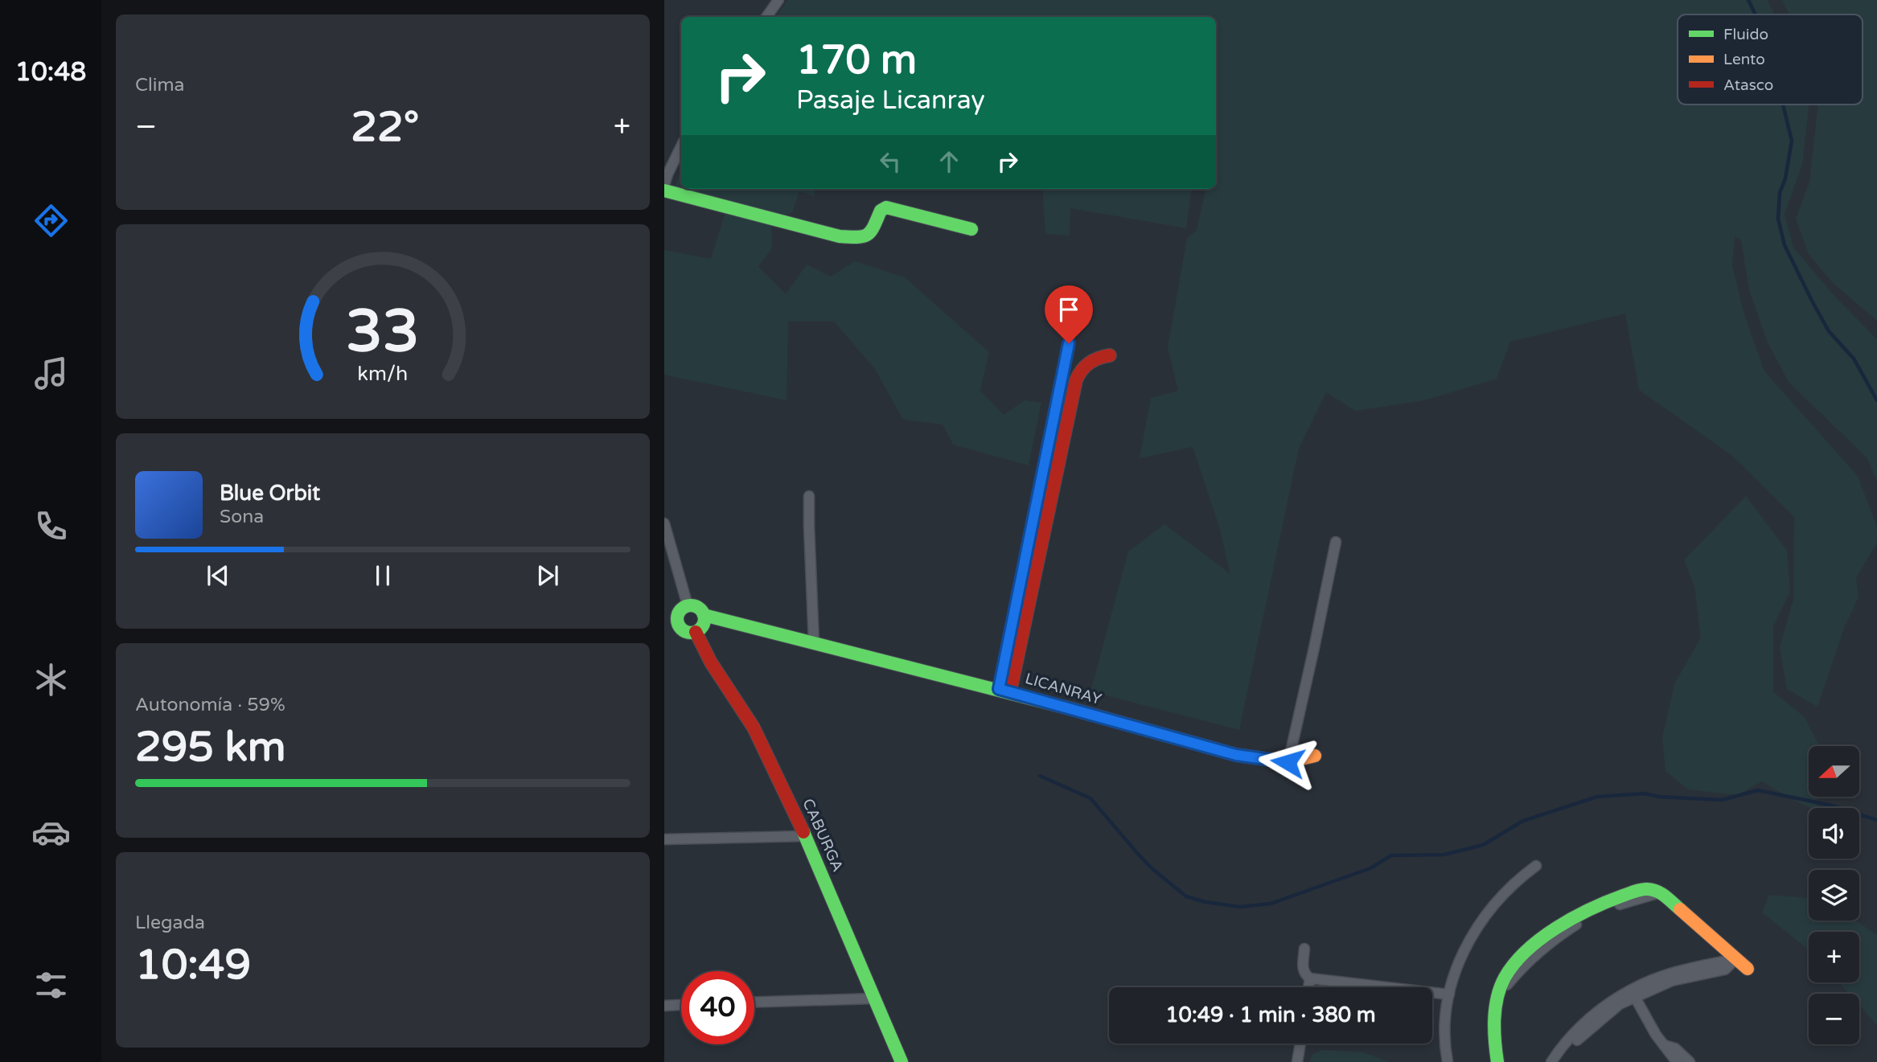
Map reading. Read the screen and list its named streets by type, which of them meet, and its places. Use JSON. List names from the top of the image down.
{
  "streets": {
    "street": ["LICANRAY", "CABURGA"]
  },
  "crossings": [
    ["LICANRAY", "CABURGA"]
  ],
  "legend": ["Fluido", "Lento", "Atasco"],
  "north": "left",
  "page": {
    "tabs": "10:48",
    "tile": [
      "Clima",
      ["Autonomía · 59%", "295 km"],
      ["Llegada", "10:49"]
    ],
    "turn": ["170 m", "Pasaje Licanray"],
    "heat": ["−", "22°", "+"],
    "song": ["Blue Orbit", "Sona"],
    "map_buttons": ["+", "−"],
    "limit": "40",
    "trip": "10:49 · 1 min · 380 m",
    "gauge": ["33", "km/h"]
  }
}
